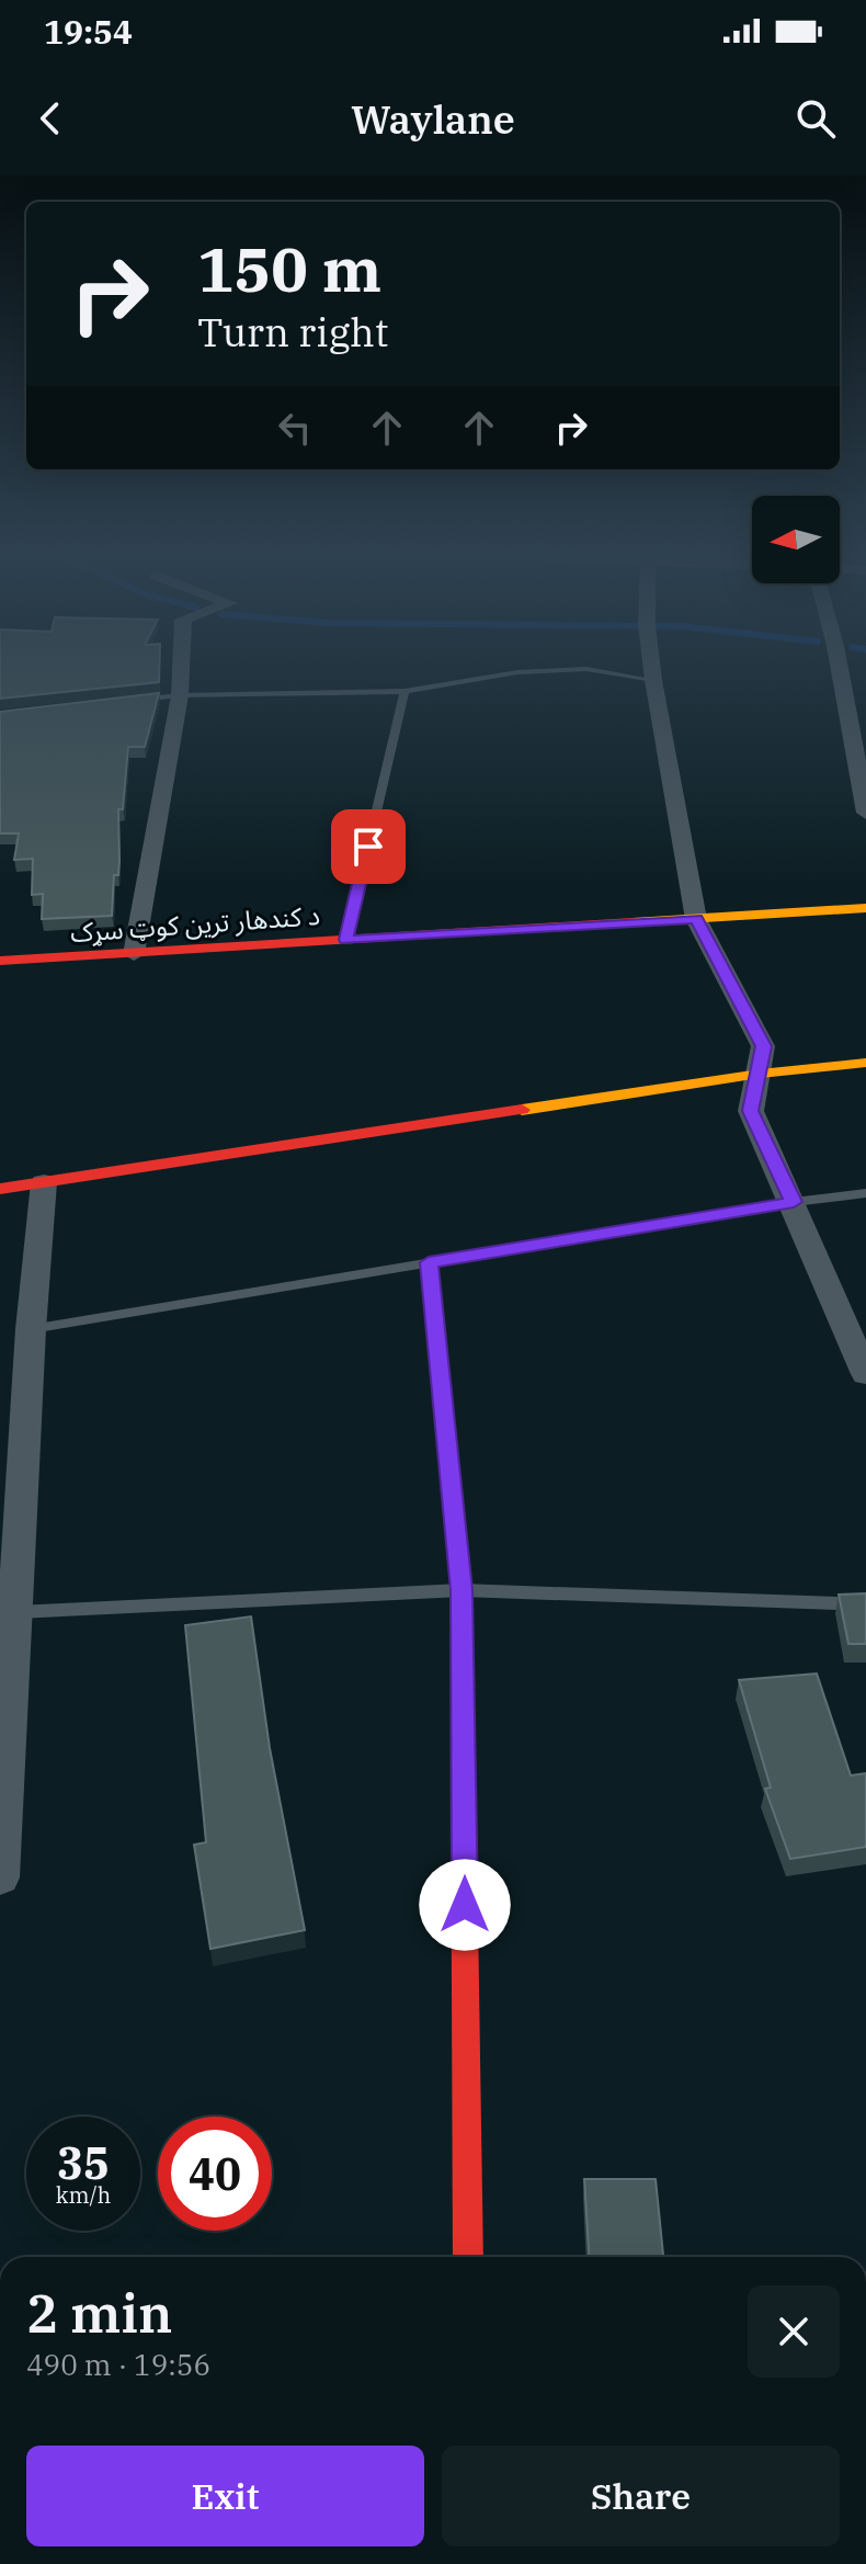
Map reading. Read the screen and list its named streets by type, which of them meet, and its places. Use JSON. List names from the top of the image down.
{
  "streets": {
    "street": ["د کندهار ترين کوټ سړک"]
  },
  "north": "left",
  "page": {
    "status": "19:54",
    "header": "Waylane",
    "turn": ["150 m", "Turn right"],
    "speed": "35 km/h",
    "limit": "40",
    "heading": ["2 min", "490 m · 19:56"],
    "buttons": ["Exit", "Share"]
  }
}
